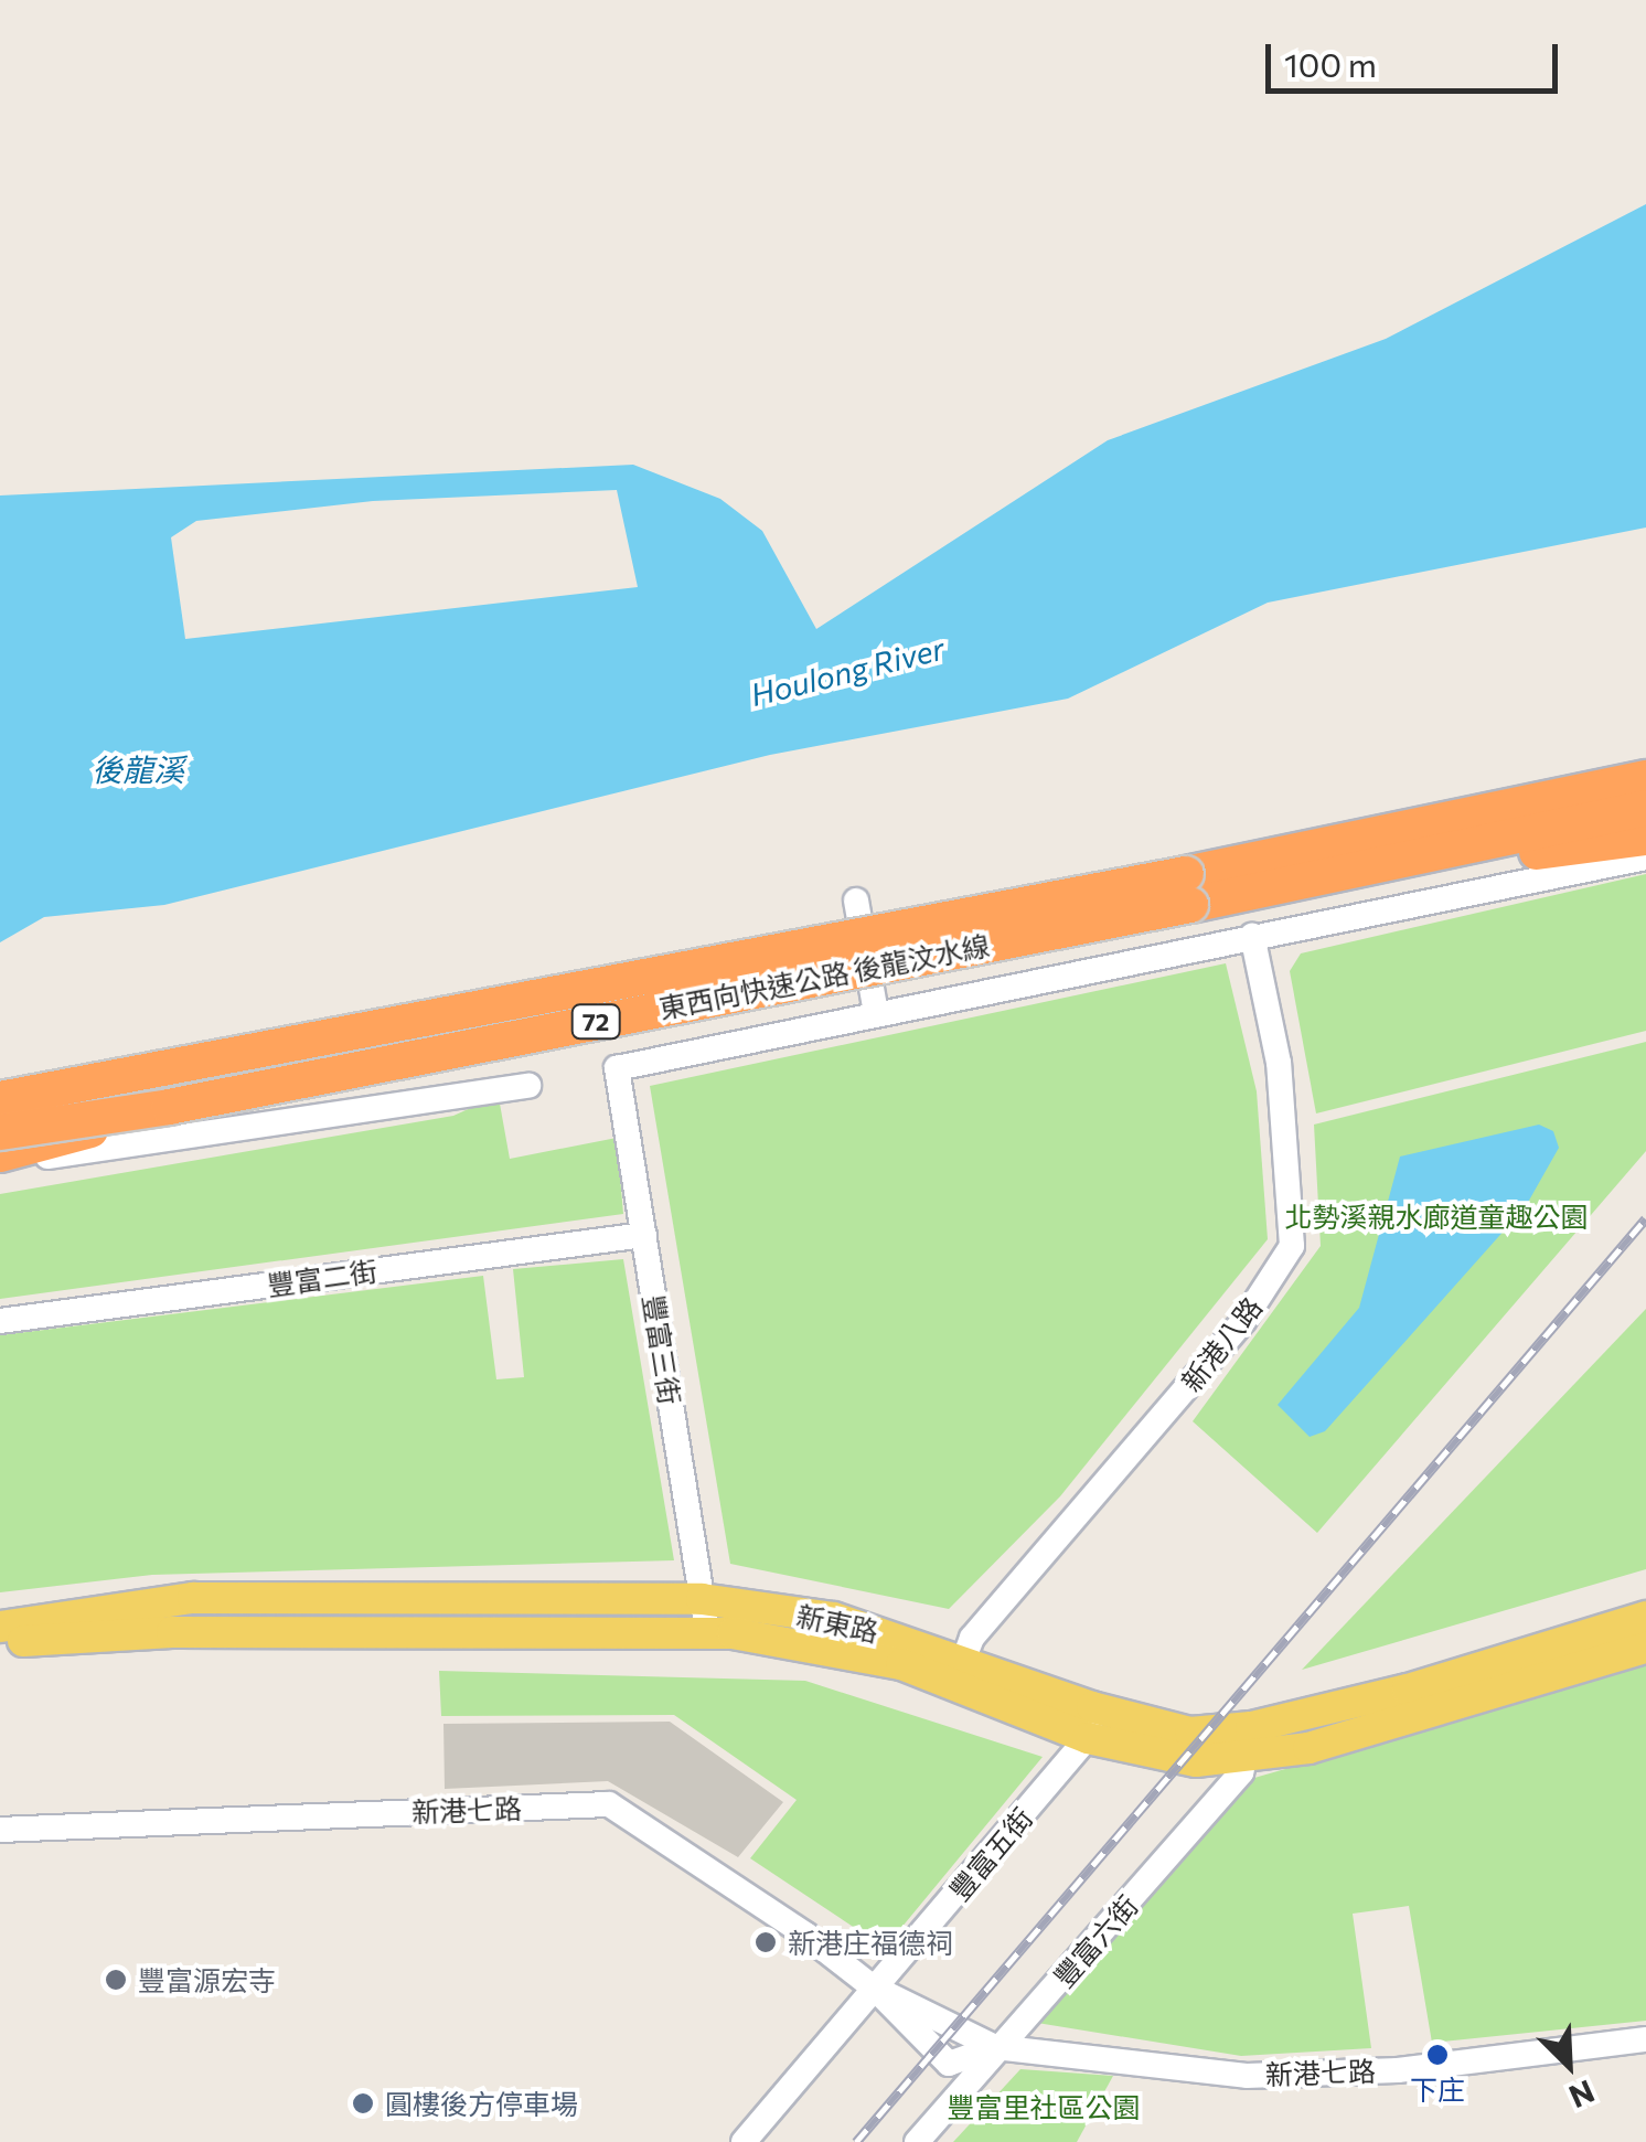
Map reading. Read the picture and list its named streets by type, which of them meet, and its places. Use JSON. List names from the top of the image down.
{
  "streets": {
    "highway": ["東西向快速公路 後龍汶水線", "72"],
    "main road": ["新東路"],
    "street": [
      "豐富二街",
      "新港八路",
      "豐富三街",
      "新港七路",
      "豐富五街",
      "豐富六街"
    ]
  },
  "crossings": [
    ["豐富二街", "豐富三街"],
    ["新港八路", "新東路"],
    ["豐富三街", "新東路"],
    ["新東路", "豐富五街"],
    ["新東路", "豐富六街"],
    ["新港七路", "豐富五街"],
    ["新港七路", "豐富六街"]
  ],
  "water": ["Houlong River", "後龍溪"],
  "parks": ["北勢溪親水廊道童趣公園", "豐富里社區公園"],
  "places": [
    "新港庄福德祠",
    "豐富源宏寺",
    "下庄",
    "圓樓後方停車場"
  ],
  "scale_bar": "100 m",
  "north": "bottom right"
}
